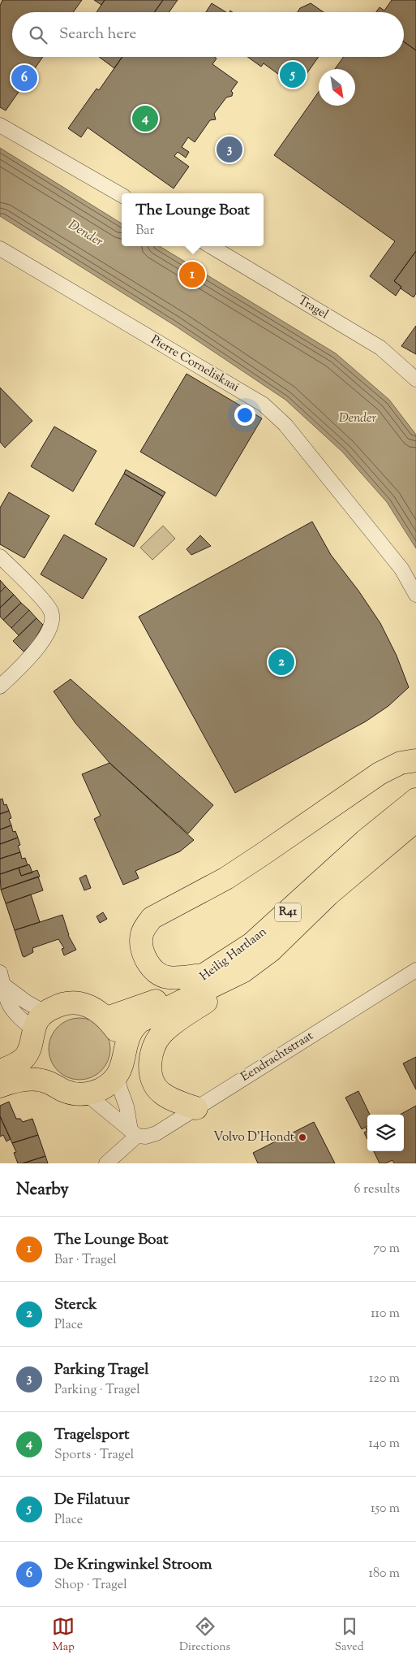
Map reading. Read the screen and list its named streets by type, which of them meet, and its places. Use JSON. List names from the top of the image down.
{
  "streets": {
    "main road": ["R41", "Heilig Hartlaan"],
    "street": ["Tragel", "Pierre Corneliskaai", "Eendrachtstraat"]
  },
  "water": ["Dender"],
  "places": ["Volvo D'Hondt"],
  "north": "bottom right",
  "page": {
    "search": "Search here",
    "pins": [
      "5",
      "6",
      "4",
      "3",
      "1",
      "2"
    ],
    "popup": ["The Lounge Boat", "Bar"],
    "heading": ["Nearby", "6 results"],
    "list": [
      {
        "mark": "1",
        "name": "The Lounge Boat",
        "note": "Bar · Tragel",
        "value": "70 m"
      },
      {
        "mark": "2",
        "name": "Sterck",
        "note": "Place",
        "value": "110 m"
      },
      {
        "mark": "3",
        "name": "Parking Tragel",
        "note": "Parking · Tragel",
        "value": "120 m"
      },
      {
        "mark": "4",
        "name": "Tragelsport",
        "note": "Sports · Tragel",
        "value": "140 m"
      },
      {
        "mark": "5",
        "name": "De Filatuur",
        "note": "Place",
        "value": "150 m"
      },
      {
        "mark": "6",
        "name": "De Kringwinkel Stroom",
        "note": "Shop · Tragel",
        "value": "180 m"
      }
    ],
    "nav": ["Map", "Directions", "Saved"]
  }
}
